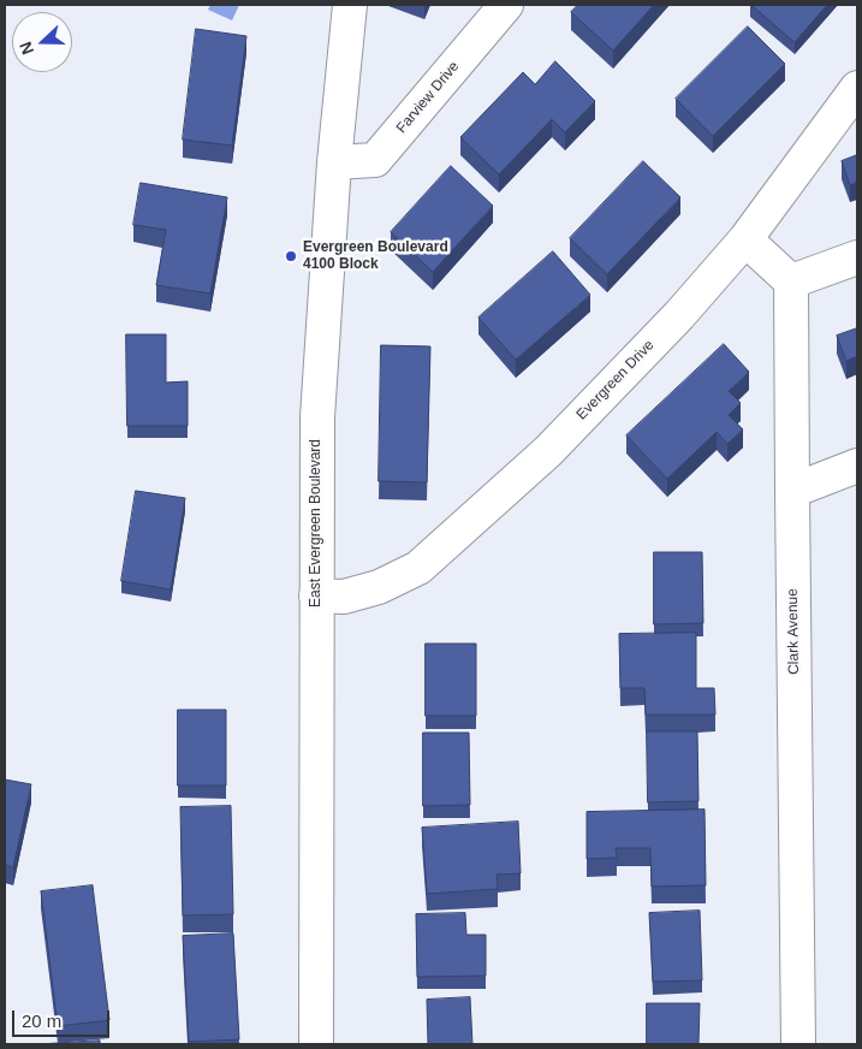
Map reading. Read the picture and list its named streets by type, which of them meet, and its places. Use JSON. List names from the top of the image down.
{
  "streets": {
    "street": [
      "Farview Drive",
      "Evergreen Drive",
      "East Evergreen Boulevard",
      "Clark Avenue"
    ]
  },
  "crossings": [
    ["Farview Drive", "East Evergreen Boulevard"],
    ["Evergreen Drive", "East Evergreen Boulevard"]
  ],
  "places": ["Evergreen Boulevard 4100 Block"],
  "scale_bar": "20 m",
  "north": "left"
}
